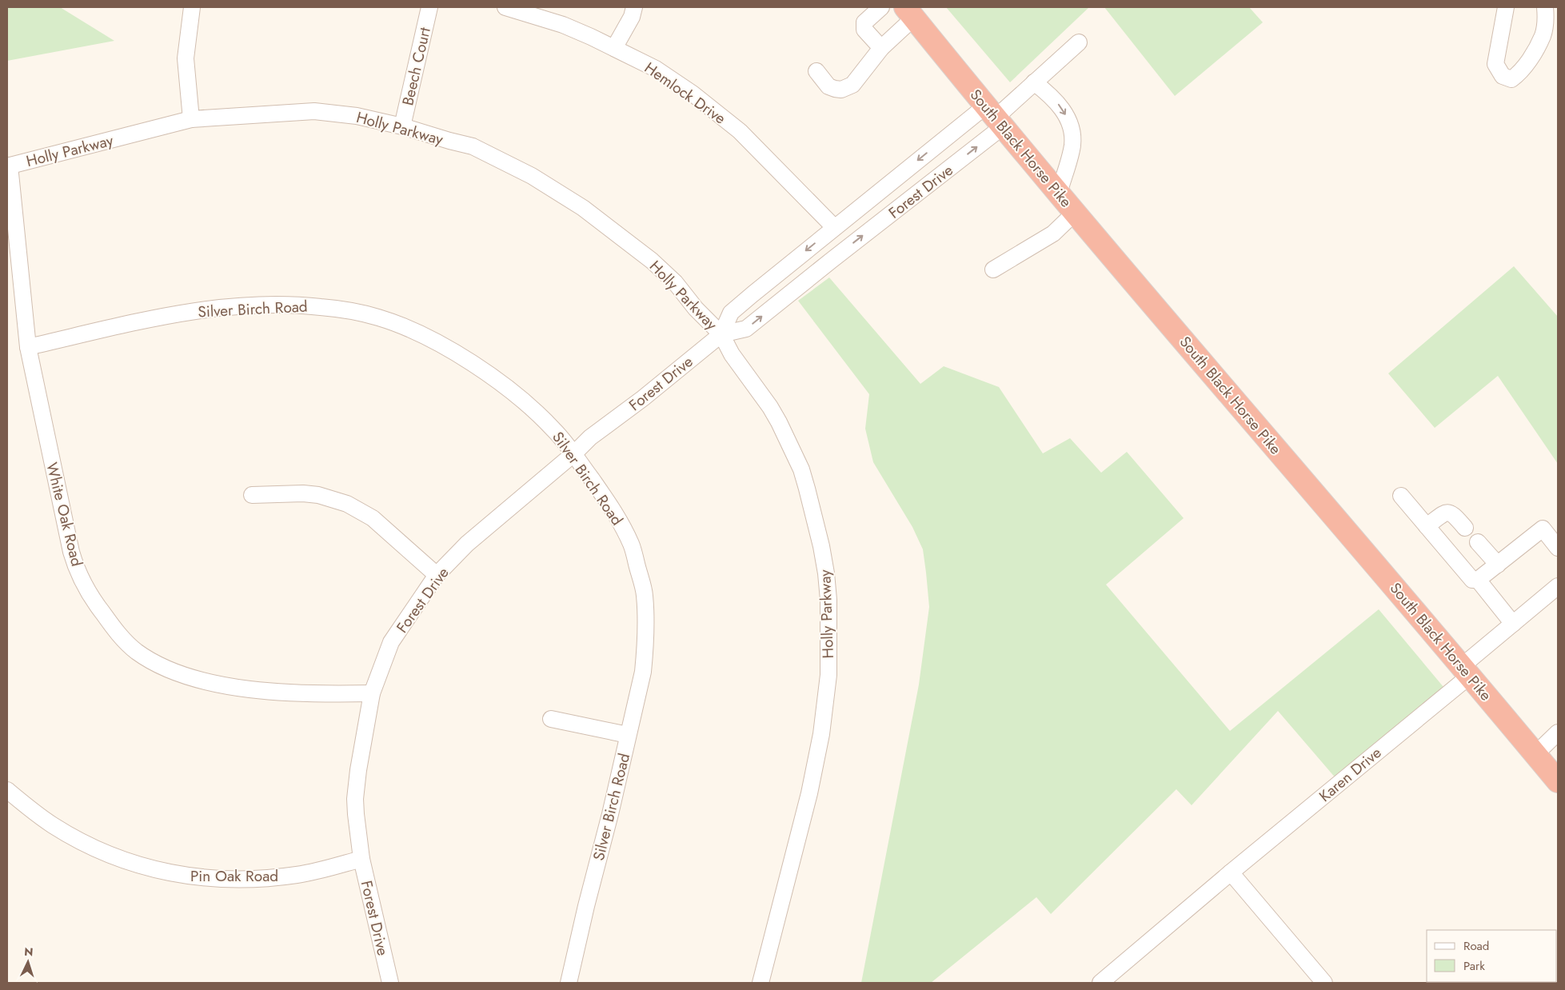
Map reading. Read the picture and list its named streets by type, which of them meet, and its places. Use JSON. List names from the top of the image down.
{
  "streets": {
    "highway": ["South Black Horse Pike"],
    "street": [
      "Beech Court",
      "Hemlock Drive",
      "Holly Parkway",
      "Forest Drive",
      "Silver Birch Road",
      "White Oak Road",
      "Karen Drive",
      "Pin Oak Road"
    ]
  },
  "crossings": [
    ["Beech Court", "Holly Parkway"],
    ["Hemlock Drive", "Forest Drive"],
    ["Holly Parkway", "Forest Drive"],
    ["Holly Parkway", "White Oak Road"],
    ["South Black Horse Pike", "Forest Drive"],
    ["South Black Horse Pike", "Karen Drive"],
    ["Forest Drive", "Silver Birch Road"],
    ["Forest Drive", "White Oak Road"],
    ["Forest Drive", "Pin Oak Road"],
    ["Silver Birch Road", "White Oak Road"]
  ],
  "legend": ["Road", "Park"],
  "north": "top"
}
